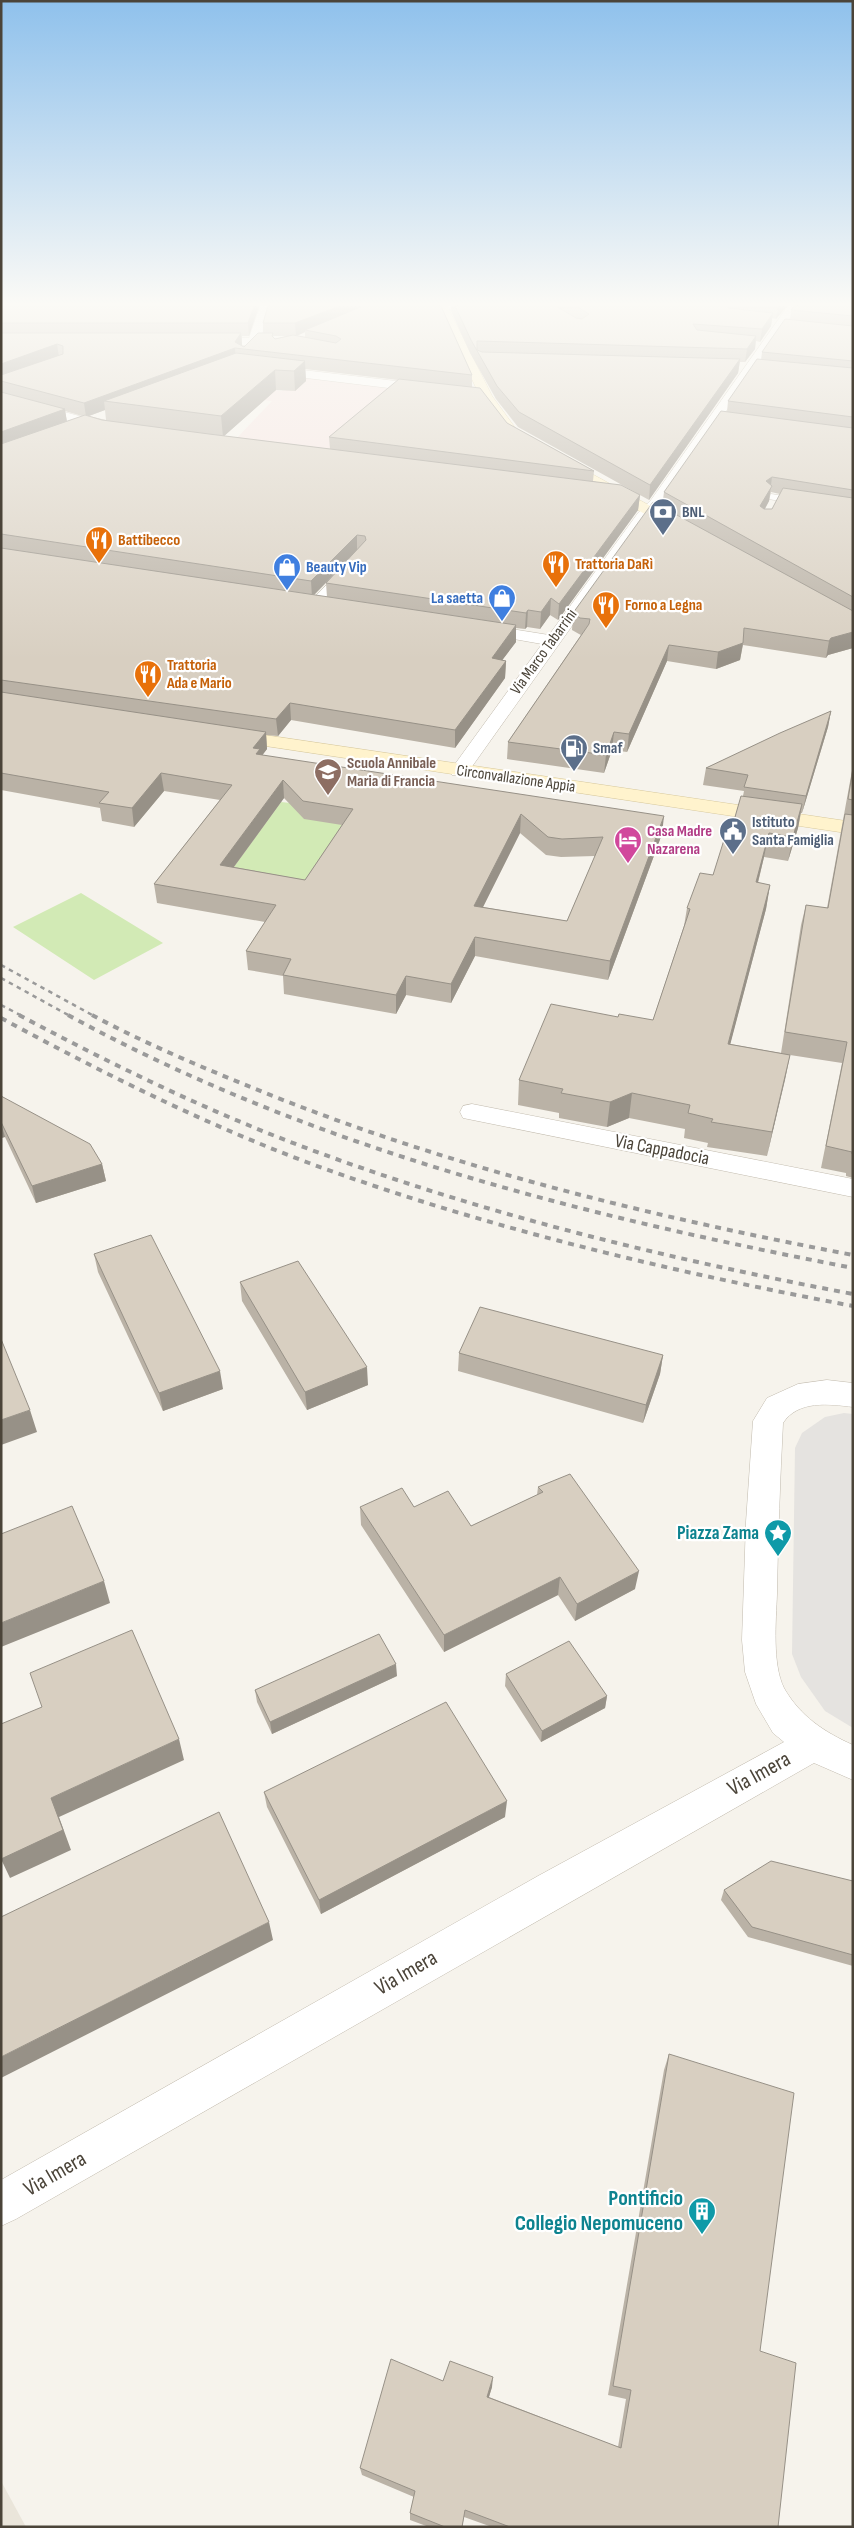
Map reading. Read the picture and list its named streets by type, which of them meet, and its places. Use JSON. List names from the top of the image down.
{
  "streets": {
    "street": [
      "Via Marco Tabarrini",
      "Circonvallazione Appia",
      "Via Cappadocia",
      "Via Imera"
    ]
  },
  "crossings": [
    ["Via Marco Tabarrini", "Circonvallazione Appia"]
  ],
  "places": {
    "bank": ["BNL"],
    "restaurant": [
      "Battibecco",
      "Trattoria DaRì",
      "Forno a Legna",
      "Trattoria Ada e Mario"
    ],
    "shop": ["Beauty Vip", "La saetta"],
    "fuel station": ["Smaf"],
    "school or university": ["Scuola Annibale Maria di Francia"],
    "public building": ["Istituto Santa Famiglia"],
    "hotel": ["Casa Madre Nazarena"],
    "place": ["Piazza Zama"],
    "building": ["Pontificio Collegio Nepomuceno"]
  }
}
